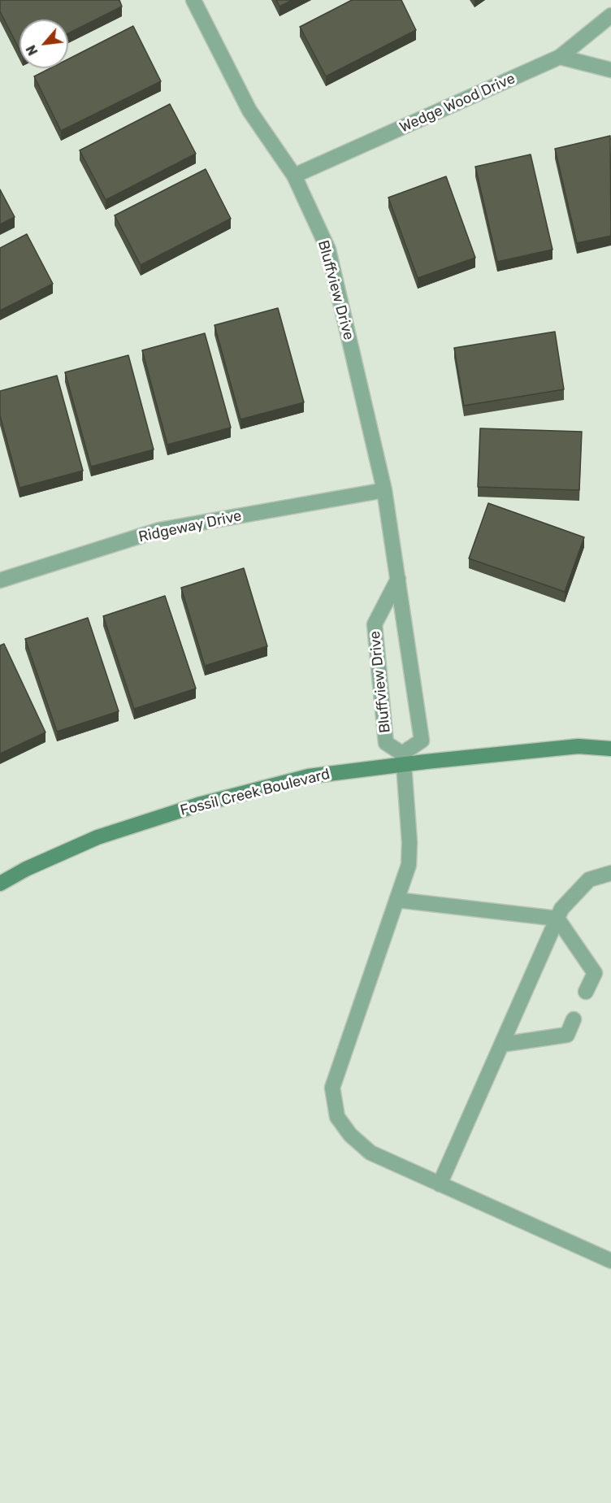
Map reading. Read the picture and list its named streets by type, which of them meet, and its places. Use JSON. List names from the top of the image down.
{
  "streets": {
    "main road": ["Fossil Creek Boulevard"],
    "street": ["Wedge Wood Drive", "Bluffview Drive", "Ridgeway Drive"]
  },
  "crossings": [
    ["Wedge Wood Drive", "Bluffview Drive"],
    ["Bluffview Drive", "Ridgeway Drive"],
    ["Bluffview Drive", "Fossil Creek Boulevard"]
  ],
  "north": "bottom left"
}
